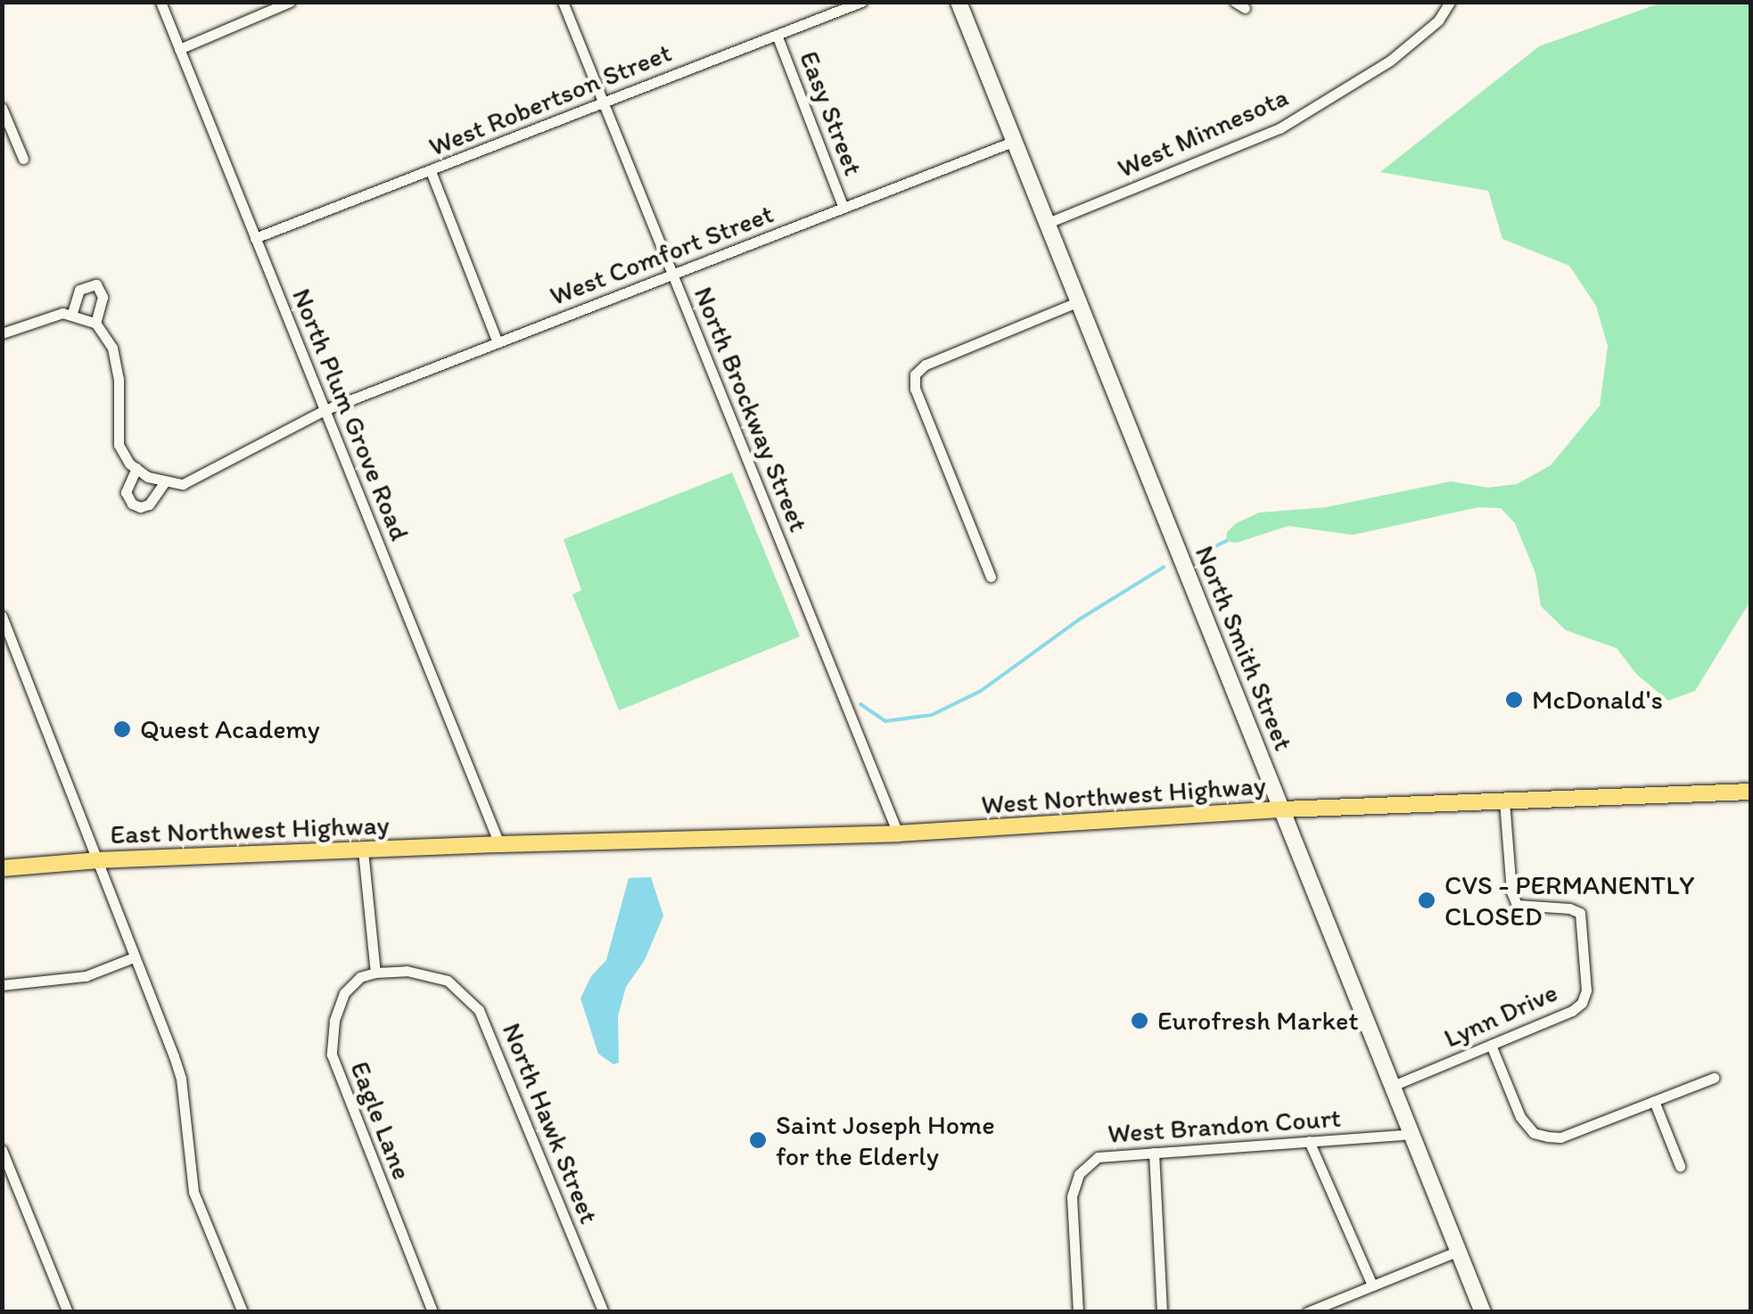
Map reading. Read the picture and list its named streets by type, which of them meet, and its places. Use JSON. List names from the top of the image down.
{
  "streets": {
    "main road": ["West Northwest Highway", "East Northwest Highway"],
    "street": [
      "West Robertson Street",
      "Easy Street",
      "West Minnesota",
      "West Comfort Street",
      "North Brockway Street",
      "North Plum Grove Road",
      "North Smith Street",
      "Lynn Drive",
      "Eagle Lane",
      "North Hawk Street",
      "West Brandon Court"
    ]
  },
  "crossings": [
    ["West Robertson Street", "Easy Street"],
    ["West Robertson Street", "North Brockway Street"],
    ["West Robertson Street", "North Plum Grove Road"],
    ["Easy Street", "West Comfort Street"],
    ["West Minnesota", "North Smith Street"],
    ["West Comfort Street", "North Brockway Street"],
    ["West Comfort Street", "North Plum Grove Road"],
    ["West Comfort Street", "North Smith Street"],
    ["North Brockway Street", "West Northwest Highway"],
    ["North Plum Grove Road", "West Northwest Highway"],
    ["North Plum Grove Road", "East Northwest Highway"],
    ["North Smith Street", "West Northwest Highway"],
    ["North Smith Street", "Lynn Drive"],
    ["North Smith Street", "West Brandon Court"],
    ["West Northwest Highway", "East Northwest Highway"],
    ["West Northwest Highway", "Lynn Drive"],
    ["Eagle Lane", "North Hawk Street"]
  ],
  "places": [
    "McDonald's",
    "Quest Academy",
    "CVS - PERMANENTLY CLOSED",
    "Eurofresh Market",
    "Saint Joseph Home for the Elderly"
  ]
}
